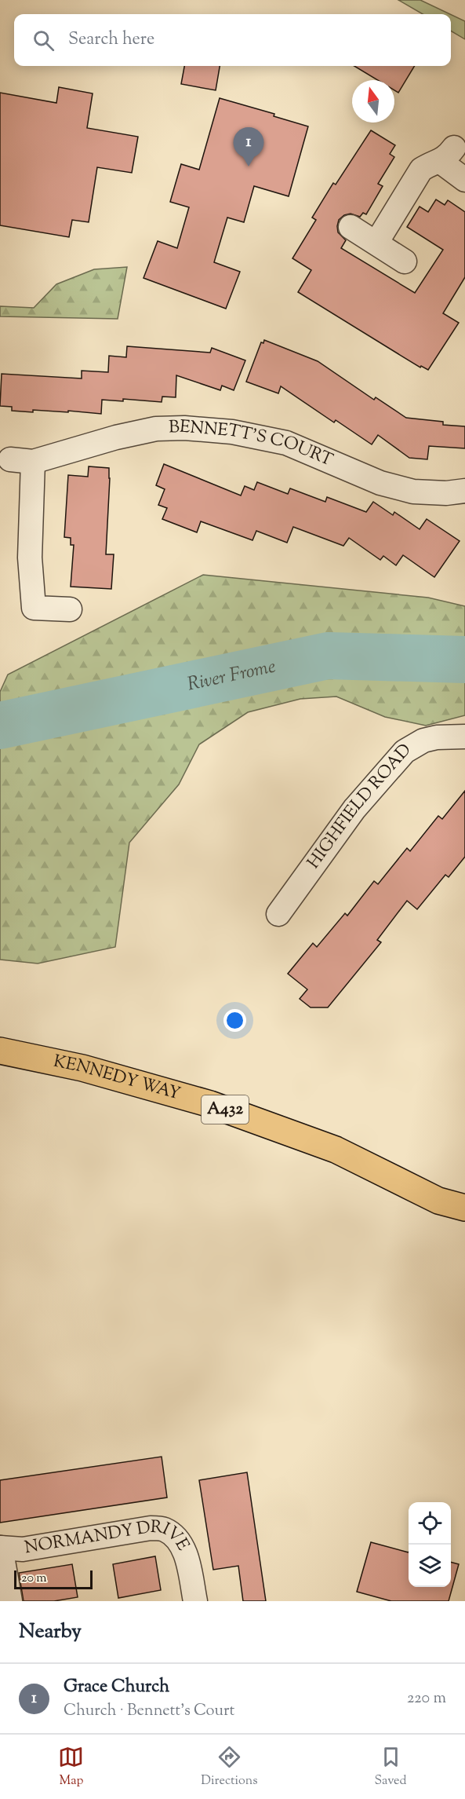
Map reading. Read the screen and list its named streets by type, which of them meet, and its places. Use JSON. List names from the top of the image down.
{
  "streets": {
    "main road": ["KENNEDY WAY", "A432"],
    "street": ["BENNETT'S COURT", "HIGHFIELD ROAD", "NORMANDY DRIVE"]
  },
  "water": ["River Frome"],
  "scale_bar": "20 m",
  "north": "top",
  "page": {
    "search": "Search here",
    "pins": "1",
    "scale": "20 m",
    "heading": "Nearby",
    "list": [
      {
        "mark": "1",
        "name": "Grace Church",
        "note": "Church · Bennett's Court",
        "value": "220 m"
      }
    ],
    "nav": ["Map", "Directions", "Saved"]
  }
}
